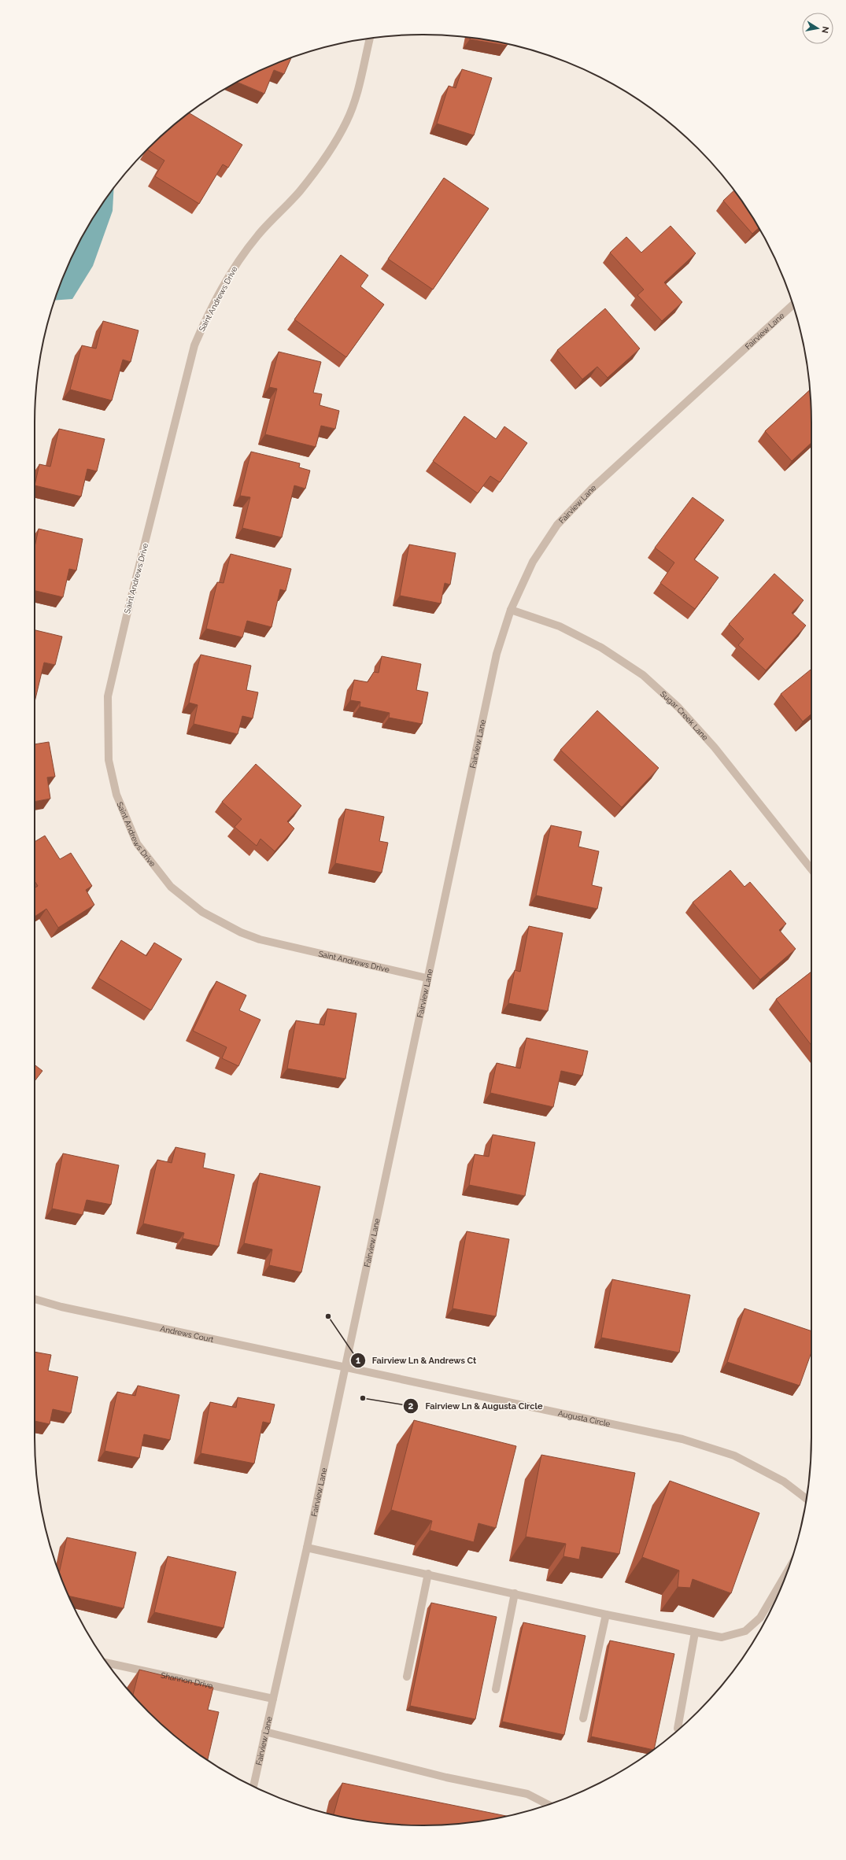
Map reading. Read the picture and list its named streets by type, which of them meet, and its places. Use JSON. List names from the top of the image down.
{
  "streets": {
    "street": [
      "Saint Andrews Drive",
      "Fairview Lane",
      "Sugar Creek Lane",
      "Andrews Court",
      "Augusta Circle",
      "Shannon Drive"
    ]
  },
  "crossings": [
    ["Saint Andrews Drive", "Fairview Lane"],
    ["Fairview Lane", "Sugar Creek Lane"],
    ["Fairview Lane", "Andrews Court"],
    ["Fairview Lane", "Augusta Circle"],
    ["Fairview Lane", "Shannon Drive"],
    ["Andrews Court", "Augusta Circle"]
  ],
  "places": ["Fairview Ln & Andrews Ct", "Fairview Ln & Augusta Circle"],
  "north": "right"
}
